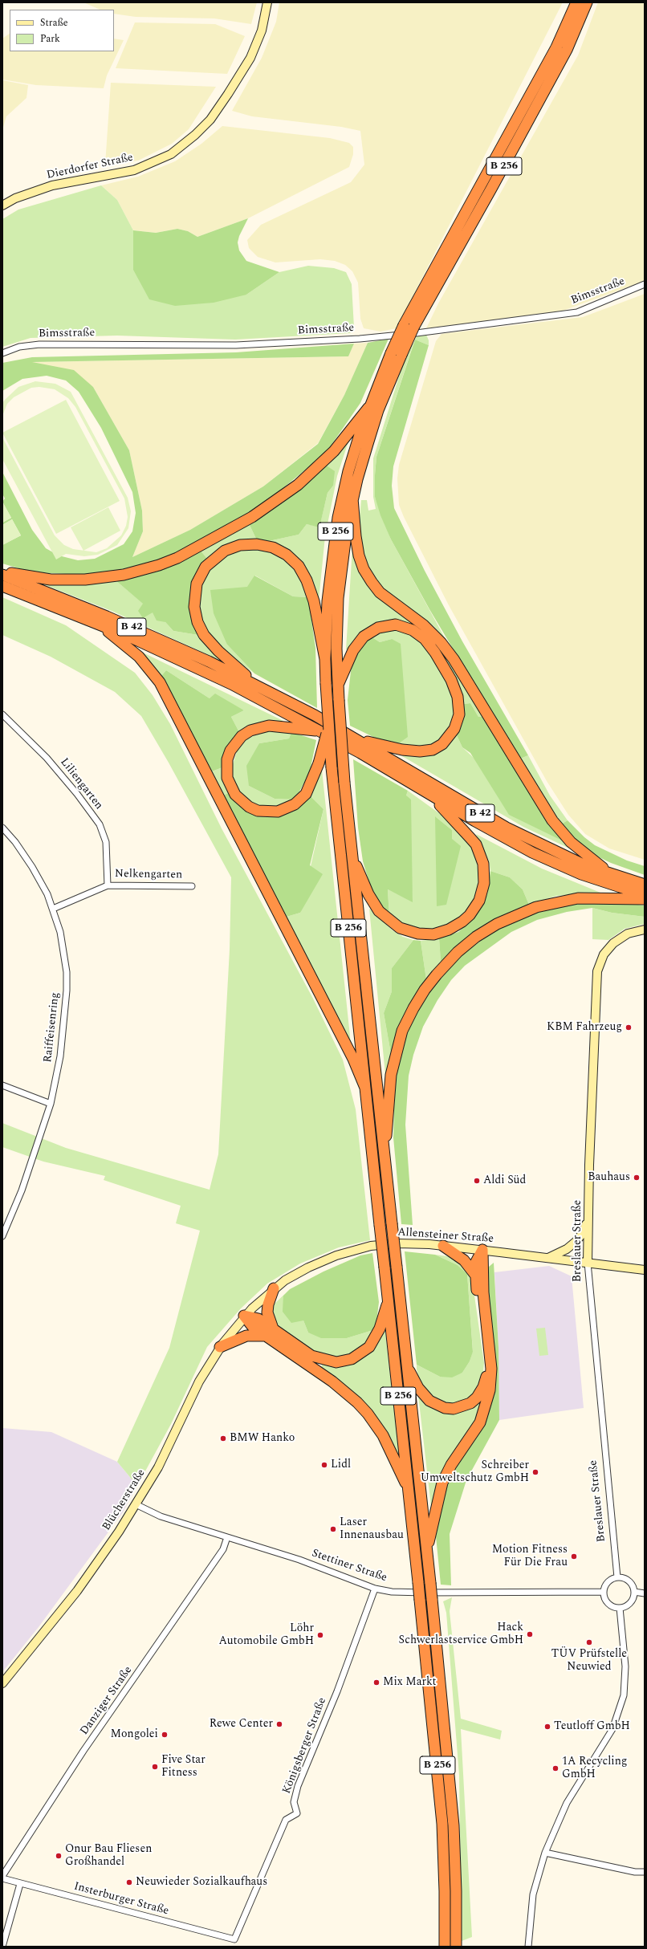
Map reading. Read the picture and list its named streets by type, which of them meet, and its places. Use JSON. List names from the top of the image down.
{
  "streets": {
    "highway": ["B 256", "B 42"],
    "street": [
      "Dierdorfer Straße",
      "Bimsstraße",
      "Liliengarten",
      "Nelkengarten",
      "Raiffeisenring",
      "Allensteiner Straße",
      "Breslauer Straße",
      "Blücherstraße",
      "Stettiner Straße",
      "Danziger Straße",
      "Königsberger Straße",
      "Insterburger Straße"
    ]
  },
  "crossings": [
    ["B 256", "B 42"],
    ["Liliengarten", "Nelkengarten"],
    ["Nelkengarten", "Raiffeisenring"],
    ["Allensteiner Straße", "Breslauer Straße"],
    ["Allensteiner Straße", "Blücherstraße"],
    ["Breslauer Straße", "Stettiner Straße"],
    ["Blücherstraße", "Stettiner Straße"],
    ["Stettiner Straße", "Danziger Straße"],
    ["Stettiner Straße", "Königsberger Straße"],
    ["Königsberger Straße", "Insterburger Straße"]
  ],
  "places": [
    "KBM Fahrzeug",
    "Bauhaus",
    "Aldi Süd",
    "BMW Hanko",
    "Lidl",
    "Schreiber Umweltschutz GmbH",
    "Laser Innenausbau",
    "Motion Fitness Für Die Frau",
    "Hack Schwerlastservice GmbH",
    "Löhr Automobile GmbH",
    "TÜV Prüfstelle Neuwied",
    "Mix Markt",
    "Rewe Center",
    "Teutloff GmbH",
    "Mongolei",
    "Five Star Fitness",
    "1A Recycling GmbH",
    "Onur Bau Fliesen Großhandel",
    "Neuwieder Sozialkaufhaus"
  ],
  "legend": ["Straße", "Park"]
}
